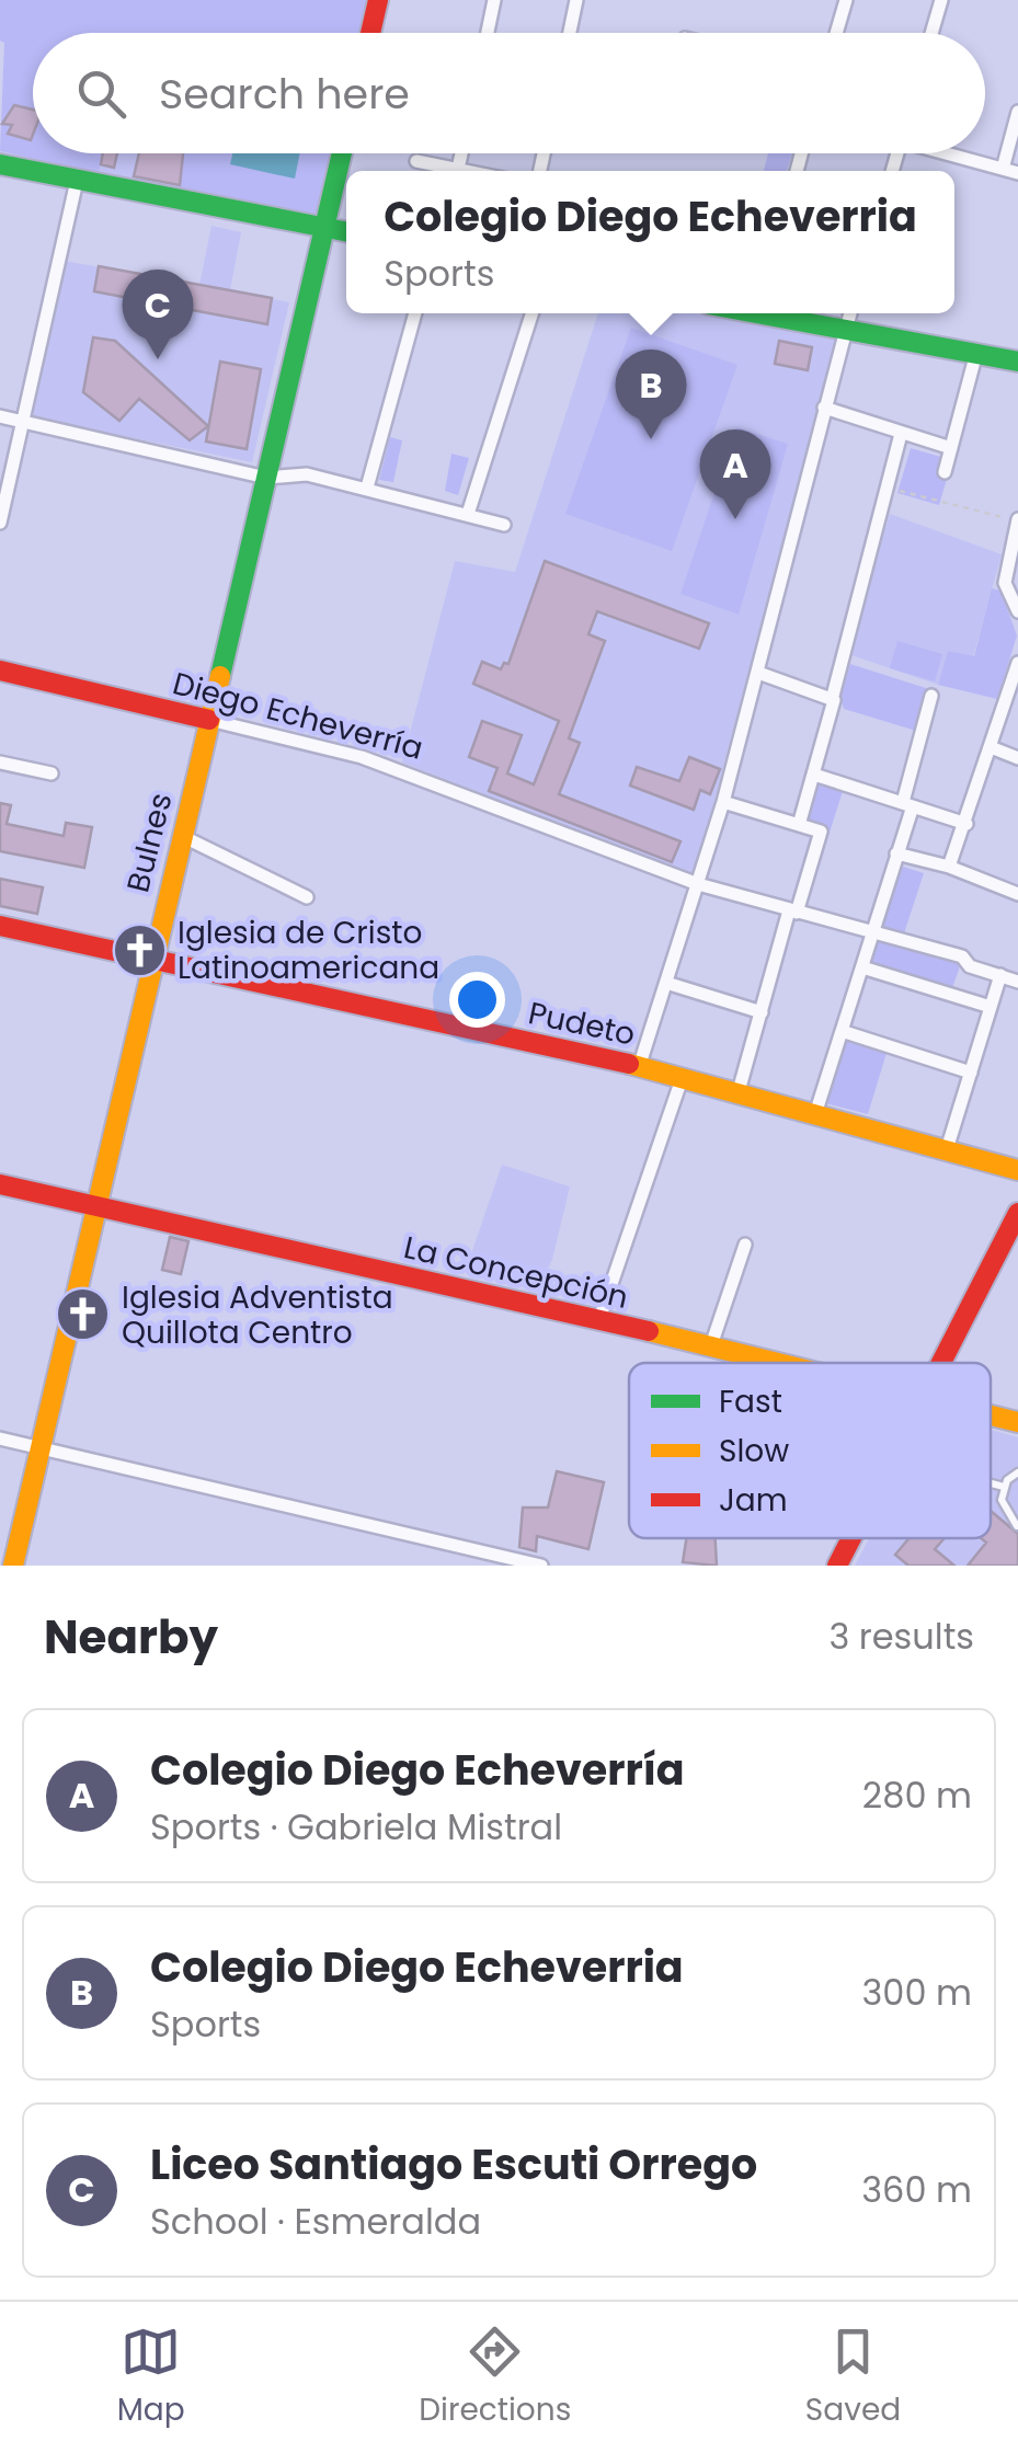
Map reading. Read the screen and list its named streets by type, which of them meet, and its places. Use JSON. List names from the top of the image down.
{
  "streets": {
    "street": [
      "Diego Echeverría",
      "Bulnes",
      "Pudeto",
      "La Concepción"
    ]
  },
  "crossings": [
    ["Diego Echeverría", "Bulnes"],
    ["Bulnes", "Pudeto"],
    ["Bulnes", "La Concepción"]
  ],
  "places": {
    "church": ["Iglesia de Cristo Latinoamericana", "Iglesia Adventista Quillota Centro"]
  },
  "legend": ["Fast", "Slow", "Jam"],
  "page": {
    "search": "Search here",
    "popup": ["Colegio Diego Echeverria", "Sports"],
    "pins": ["C", "B", "A"],
    "heading": ["Nearby", "3 results"],
    "list": [
      {
        "mark": "A",
        "name": "Colegio Diego Echeverría",
        "note": "Sports · Gabriela Mistral",
        "value": "280 m"
      },
      {
        "mark": "B",
        "name": "Colegio Diego Echeverria",
        "note": "Sports",
        "value": "300 m"
      },
      {
        "mark": "C",
        "name": "Liceo Santiago Escuti Orrego",
        "note": "School · Esmeralda",
        "value": "360 m"
      }
    ],
    "nav": ["Map", "Directions", "Saved"]
  }
}
